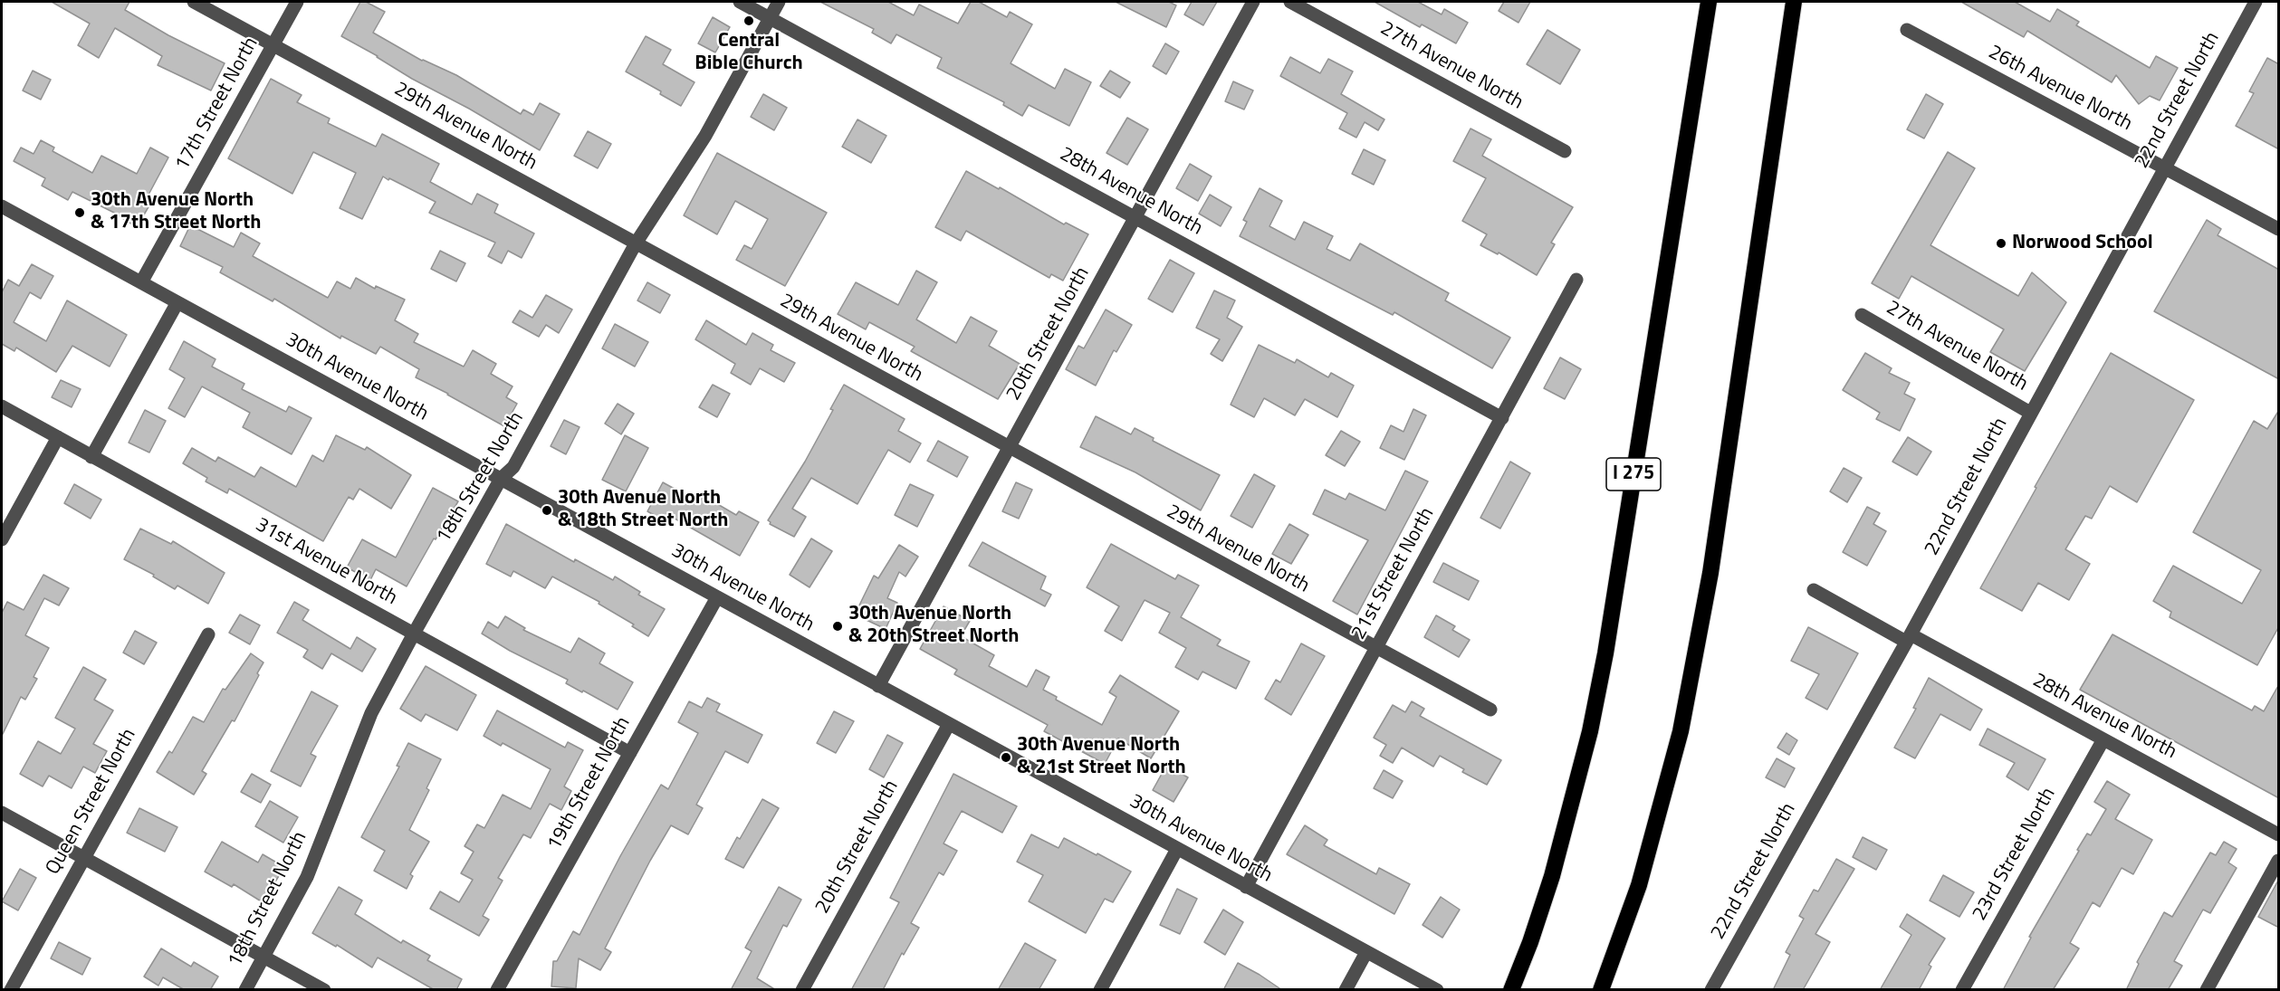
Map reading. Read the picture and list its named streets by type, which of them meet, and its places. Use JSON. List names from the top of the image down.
{
  "streets": {
    "highway": ["I 275"],
    "street": [
      "27th Avenue North",
      "26th Avenue North",
      "22nd Street North",
      "17th Street North",
      "29th Avenue North",
      "28th Avenue North",
      "20th Street North",
      "30th Avenue North",
      "18th Street North",
      "31st Avenue North",
      "21st Street North",
      "19th Street North",
      "Queen Street North",
      "23rd Street North"
    ]
  },
  "crossings": [
    ["27th Avenue North", "22nd Street North"],
    ["26th Avenue North", "22nd Street North"],
    ["22nd Street North", "28th Avenue North"],
    ["17th Street North", "29th Avenue North"],
    ["17th Street North", "30th Avenue North"],
    ["29th Avenue North", "20th Street North"],
    ["29th Avenue North", "18th Street North"],
    ["29th Avenue North", "21st Street North"],
    ["28th Avenue North", "20th Street North"],
    ["28th Avenue North", "18th Street North"],
    ["28th Avenue North", "21st Street North"],
    ["28th Avenue North", "23rd Street North"],
    ["20th Street North", "30th Avenue North"],
    ["30th Avenue North", "18th Street North"],
    ["30th Avenue North", "21st Street North"],
    ["30th Avenue North", "19th Street North"],
    ["18th Street North", "31st Avenue North"],
    ["31st Avenue North", "19th Street North"]
  ],
  "places": [
    "Central Bible Church",
    "30th Avenue North & 17th Street North",
    "Norwood School",
    "30th Avenue North & 18th Street North",
    "30th Avenue North & 20th Street North",
    "30th Avenue North & 21st Street North"
  ]
}
